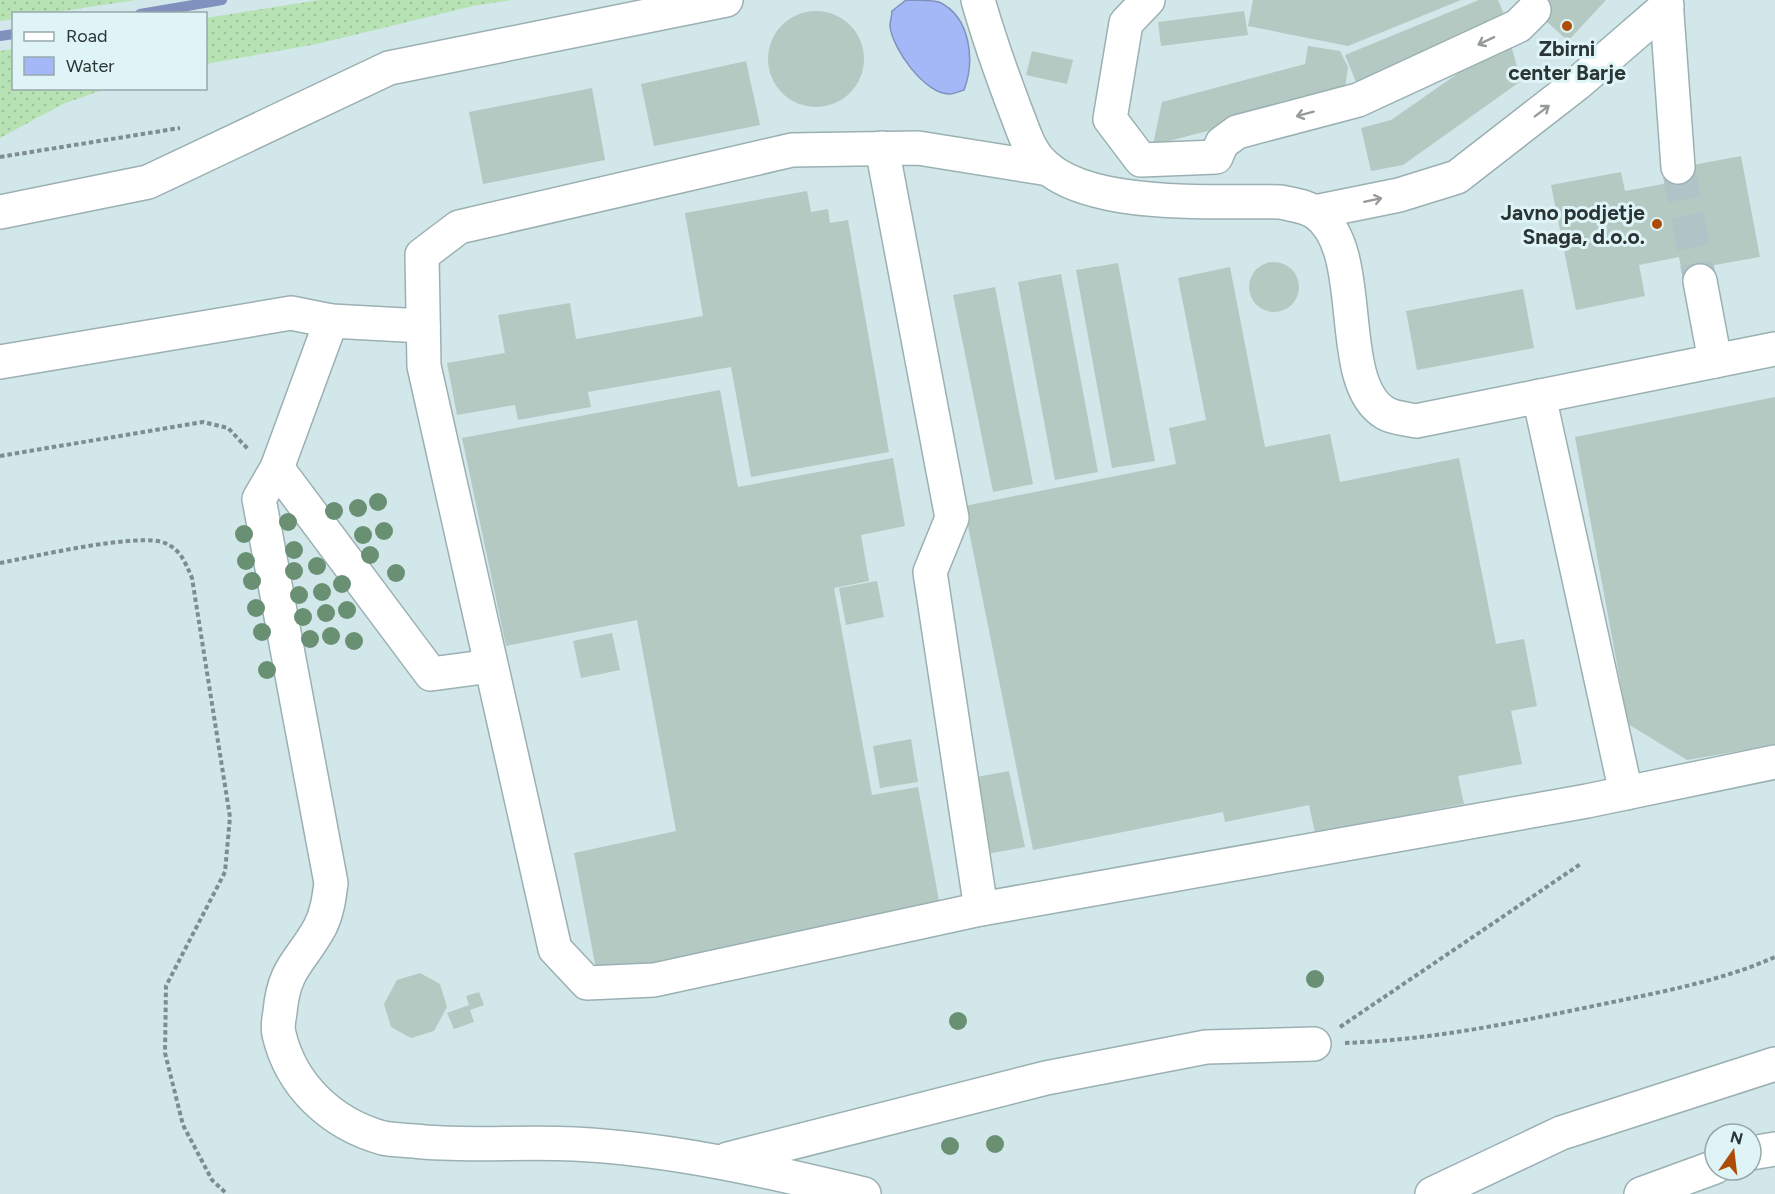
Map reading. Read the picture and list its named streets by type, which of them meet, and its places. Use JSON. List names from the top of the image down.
{
  "places": ["Zbirni center Barje", "Javno podjetje Snaga, d.o.o."],
  "legend": ["Road", "Water"],
  "north": "top"
}
